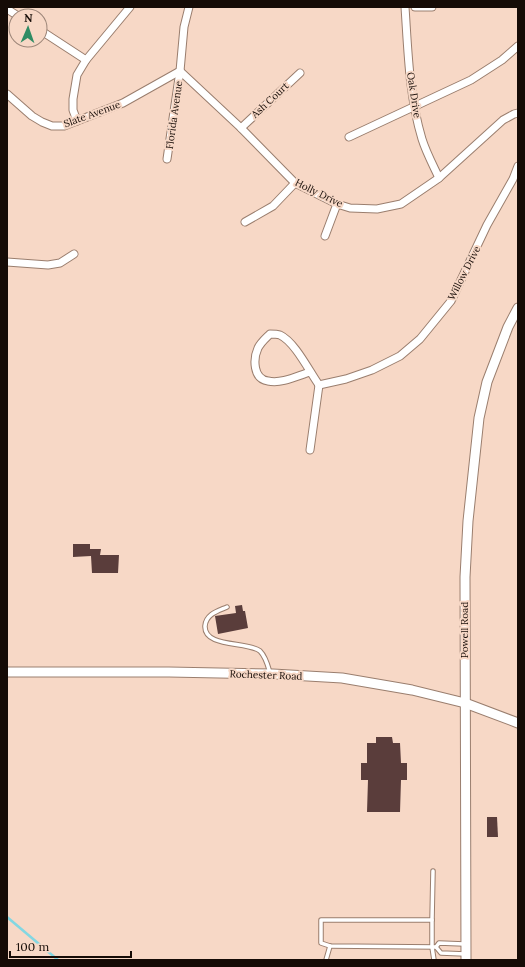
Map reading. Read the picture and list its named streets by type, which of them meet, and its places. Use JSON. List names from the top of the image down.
{
  "streets": {
    "street": [
      "Oak Drive",
      "Ash Court",
      "Slate Avenue",
      "Florida Avenue",
      "Holly Drive",
      "Willow Drive",
      "Powell Road",
      "Rochester Road"
    ]
  },
  "crossings": [
    ["Oak Drive", "Holly Drive"],
    ["Ash Court", "Holly Drive"],
    ["Slate Avenue", "Florida Avenue"],
    ["Slate Avenue", "Holly Drive"],
    ["Florida Avenue", "Holly Drive"],
    ["Powell Road", "Rochester Road"]
  ],
  "scale_bar": "100 m",
  "north": "top"
}
